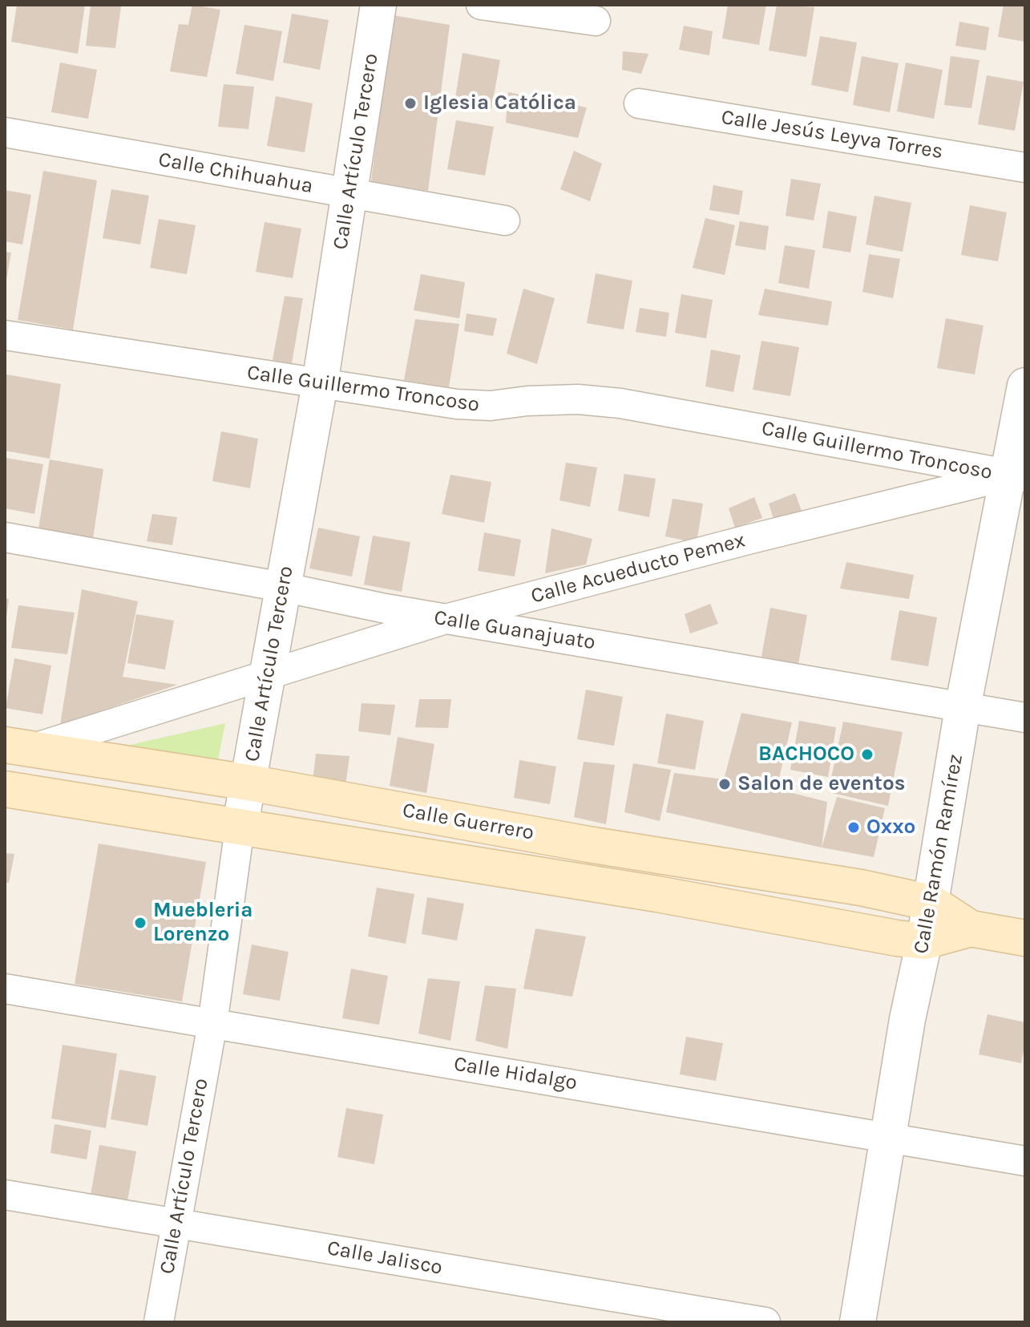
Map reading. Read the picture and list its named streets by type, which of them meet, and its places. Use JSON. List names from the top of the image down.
{
  "streets": {
    "main road": ["Calle Guerrero"],
    "street": [
      "Calle Jesús Leyva Torres",
      "Calle Artículo Tercero",
      "Calle Chihuahua",
      "Calle Guillermo Troncoso",
      "Calle Acueducto Pemex",
      "Calle Guanajuato",
      "Calle Ramón Ramírez",
      "Calle Hidalgo",
      "Calle Jalisco"
    ]
  },
  "crossings": [
    ["Calle Artículo Tercero", "Calle Chihuahua"],
    ["Calle Artículo Tercero", "Calle Guillermo Troncoso"],
    ["Calle Artículo Tercero", "Calle Acueducto Pemex"],
    ["Calle Artículo Tercero", "Calle Guanajuato"],
    ["Calle Artículo Tercero", "Calle Guerrero"],
    ["Calle Artículo Tercero", "Calle Hidalgo"],
    ["Calle Artículo Tercero", "Calle Jalisco"],
    ["Calle Guillermo Troncoso", "Calle Acueducto Pemex"],
    ["Calle Guillermo Troncoso", "Calle Ramón Ramírez"],
    ["Calle Acueducto Pemex", "Calle Guanajuato"],
    ["Calle Acueducto Pemex", "Calle Guerrero"],
    ["Calle Acueducto Pemex", "Calle Ramón Ramírez"],
    ["Calle Guanajuato", "Calle Ramón Ramírez"],
    ["Calle Guerrero", "Calle Ramón Ramírez"],
    ["Calle Ramón Ramírez", "Calle Hidalgo"]
  ],
  "places": [
    "Iglesia Católica",
    "BACHOCO",
    "Salon de eventos",
    "Oxxo",
    "Muebleria Lorenzo"
  ]
}
